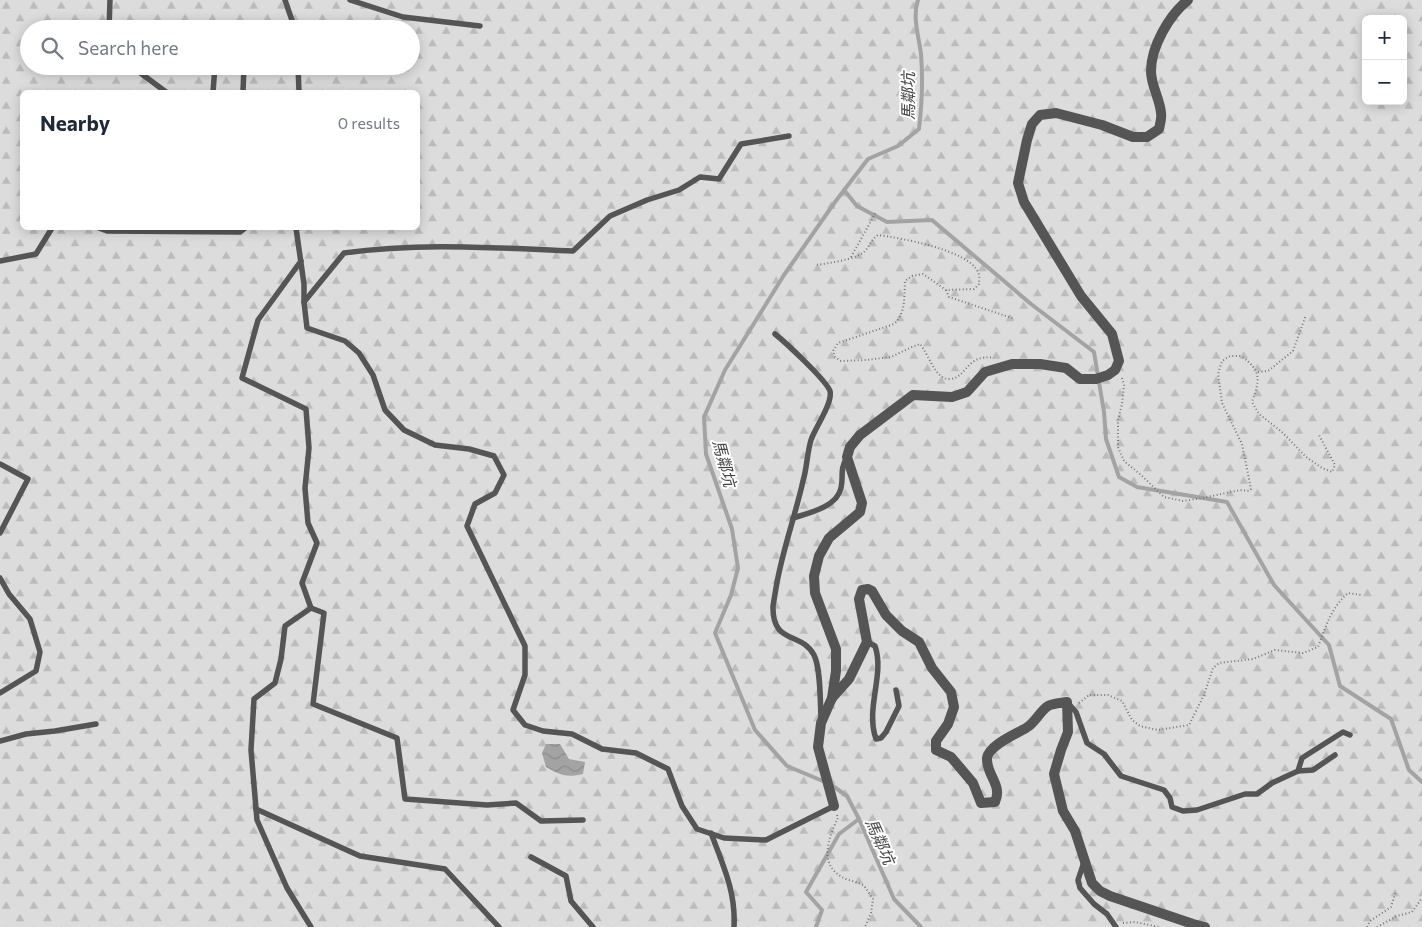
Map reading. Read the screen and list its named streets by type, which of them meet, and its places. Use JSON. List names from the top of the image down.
{
  "water": ["馬鄰坑"],
  "page": {
    "map_buttons": ["+", "−"],
    "search": "Search here",
    "heading": ["Nearby", "0 results"]
  }
}
